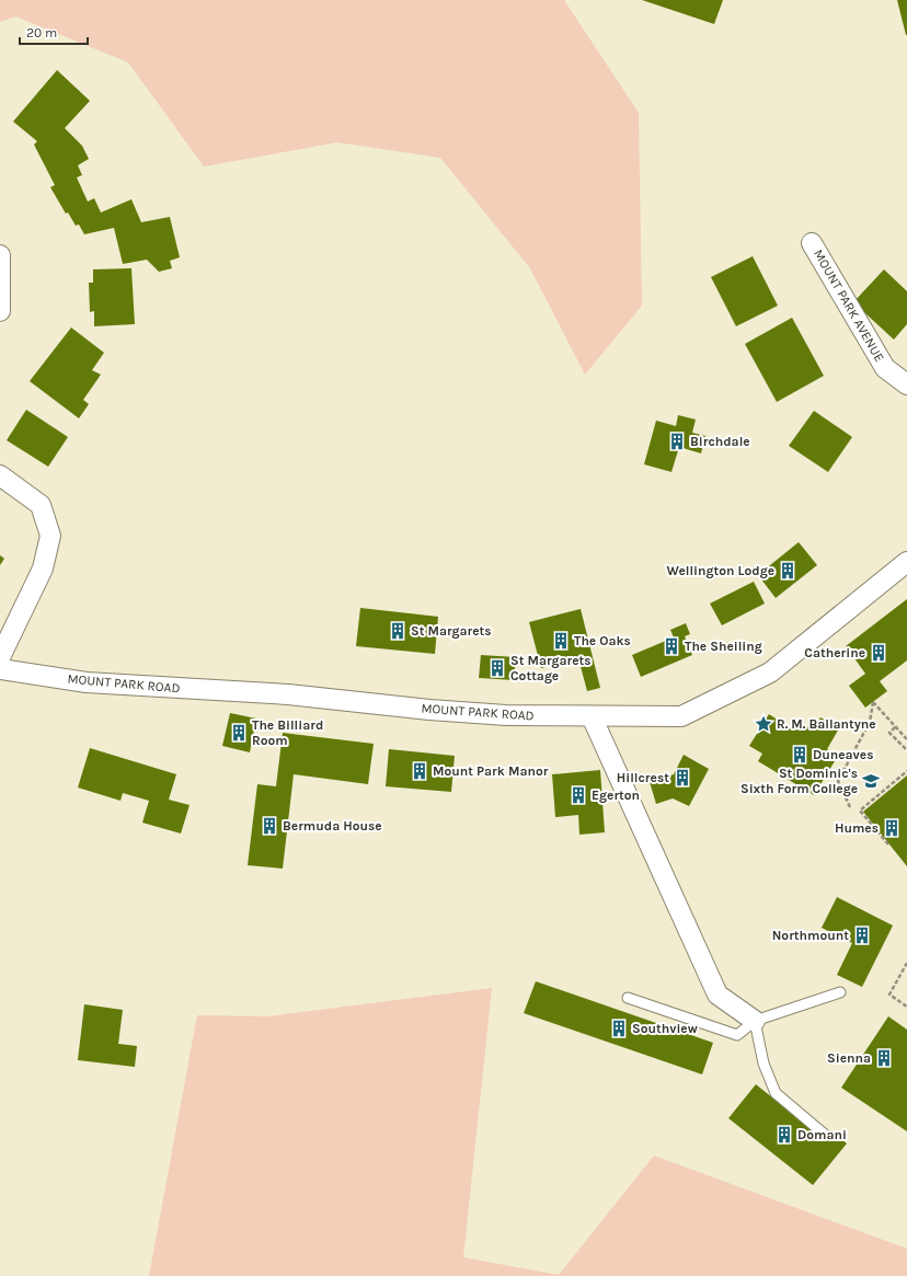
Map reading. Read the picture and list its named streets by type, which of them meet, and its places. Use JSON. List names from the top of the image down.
{
  "streets": {
    "street": ["MOUNT PARK AVENUE", "MOUNT PARK ROAD"]
  },
  "places": {
    "building": [
      "Birchdale",
      "Wellington Lodge",
      "St Margarets",
      "The Oaks",
      "The Sheiling",
      "Catherine",
      "St Margarets Cottage",
      "The Billiard Room",
      "Duneaves",
      "Mount Park Manor",
      "Hillcrest",
      "Egerton",
      "Bermuda House",
      "Humes",
      "Northmount",
      "Southview",
      "Sienna",
      "Domani"
    ],
    "place": ["R. M. Ballantyne"],
    "school or university": ["St Dominic's Sixth Form College"]
  },
  "scale_bar": "20 m"
}
